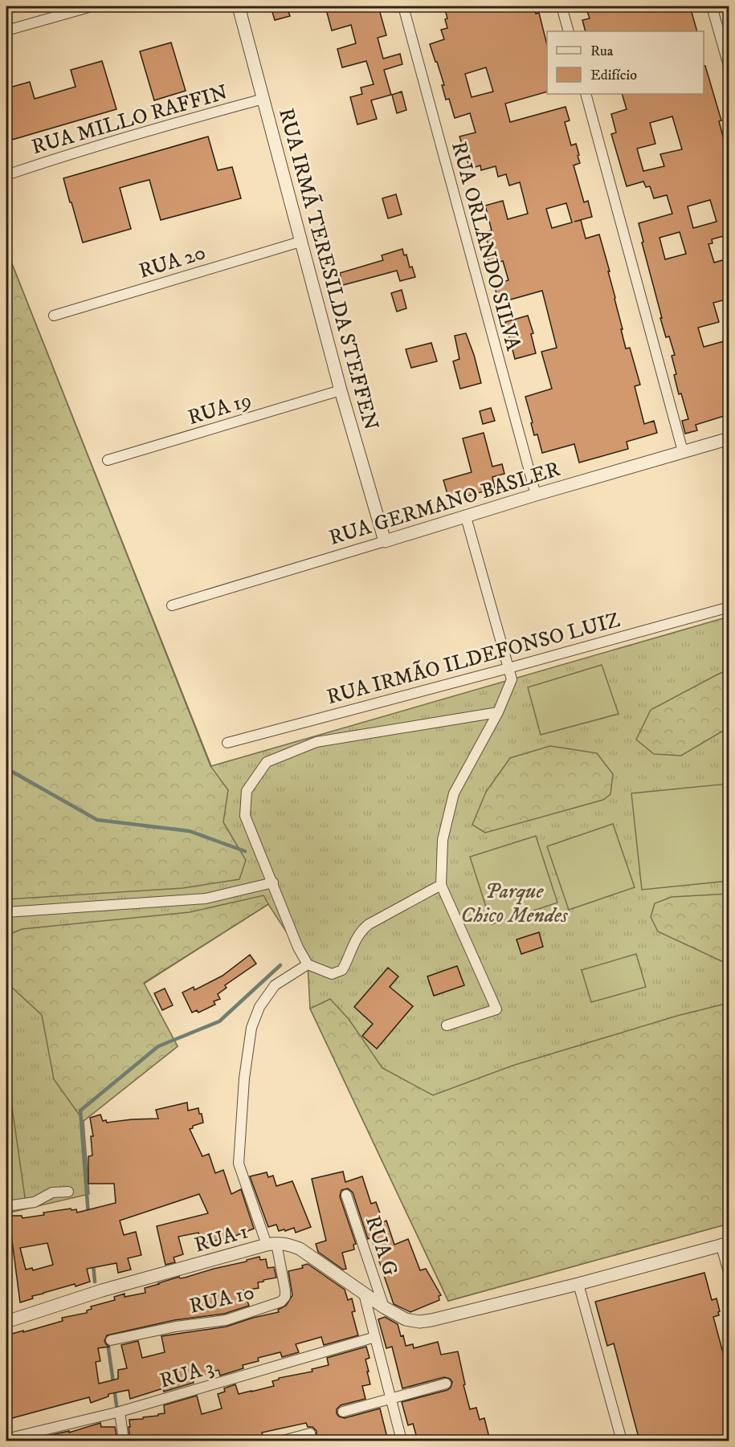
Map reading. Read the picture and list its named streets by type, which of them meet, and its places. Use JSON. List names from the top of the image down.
{
  "streets": {
    "street": [
      "RUA MILLO RAFFIN",
      "RUA ORLANDO SILVA",
      "RUA 20",
      "RUA IRMÃ TERESILDA STEFFEN",
      "RUA 19",
      "RUA GERMANO BASLER",
      "RUA IRMÃO ILDEFONSO LUIZ",
      "RUA 1",
      "RUA G",
      "RUA 10",
      "RUA 3"
    ]
  },
  "crossings": [
    ["RUA MILLO RAFFIN", "RUA IRMÃ TERESILDA STEFFEN"],
    ["RUA ORLANDO SILVA", "RUA GERMANO BASLER"],
    ["RUA 20", "RUA IRMÃ TERESILDA STEFFEN"],
    ["RUA IRMÃ TERESILDA STEFFEN", "RUA 19"],
    ["RUA IRMÃ TERESILDA STEFFEN", "RUA GERMANO BASLER"],
    ["RUA 1", "RUA G"],
    ["RUA 1", "RUA 10"]
  ],
  "parks": ["Parque Chico Mendes"],
  "legend": ["Rua", "Edifício"]
}
